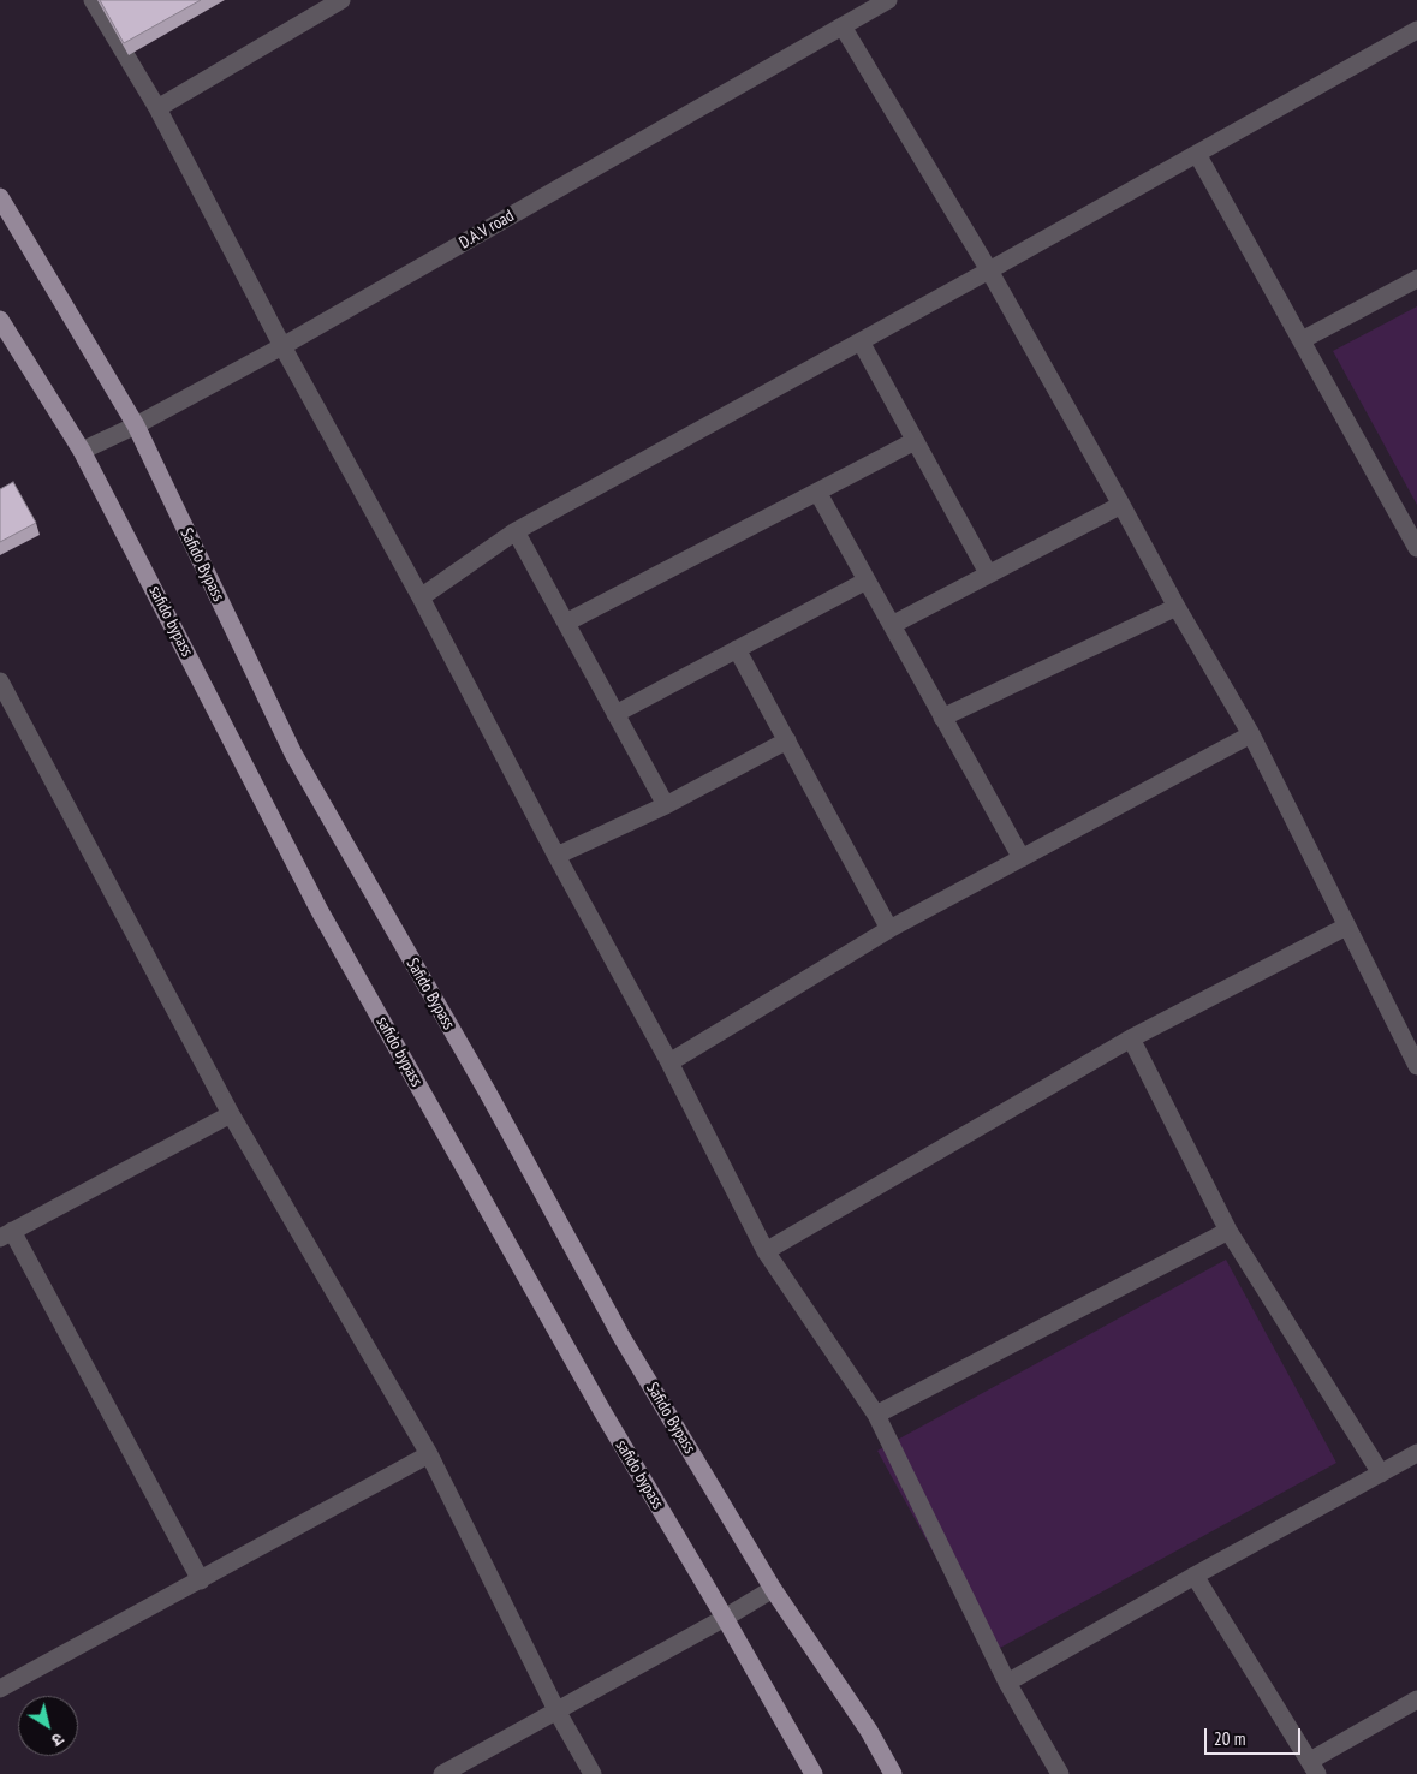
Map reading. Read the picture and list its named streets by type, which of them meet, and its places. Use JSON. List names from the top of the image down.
{
  "streets": {
    "main road": ["Safido Bypass", "safido bypass"],
    "street": ["D.A.V road"]
  },
  "crossings": [
    ["D.A.V road", "Safido Bypass"],
    ["D.A.V road", "safido bypass"]
  ],
  "scale_bar": "20 m",
  "north": "bottom right"
}
